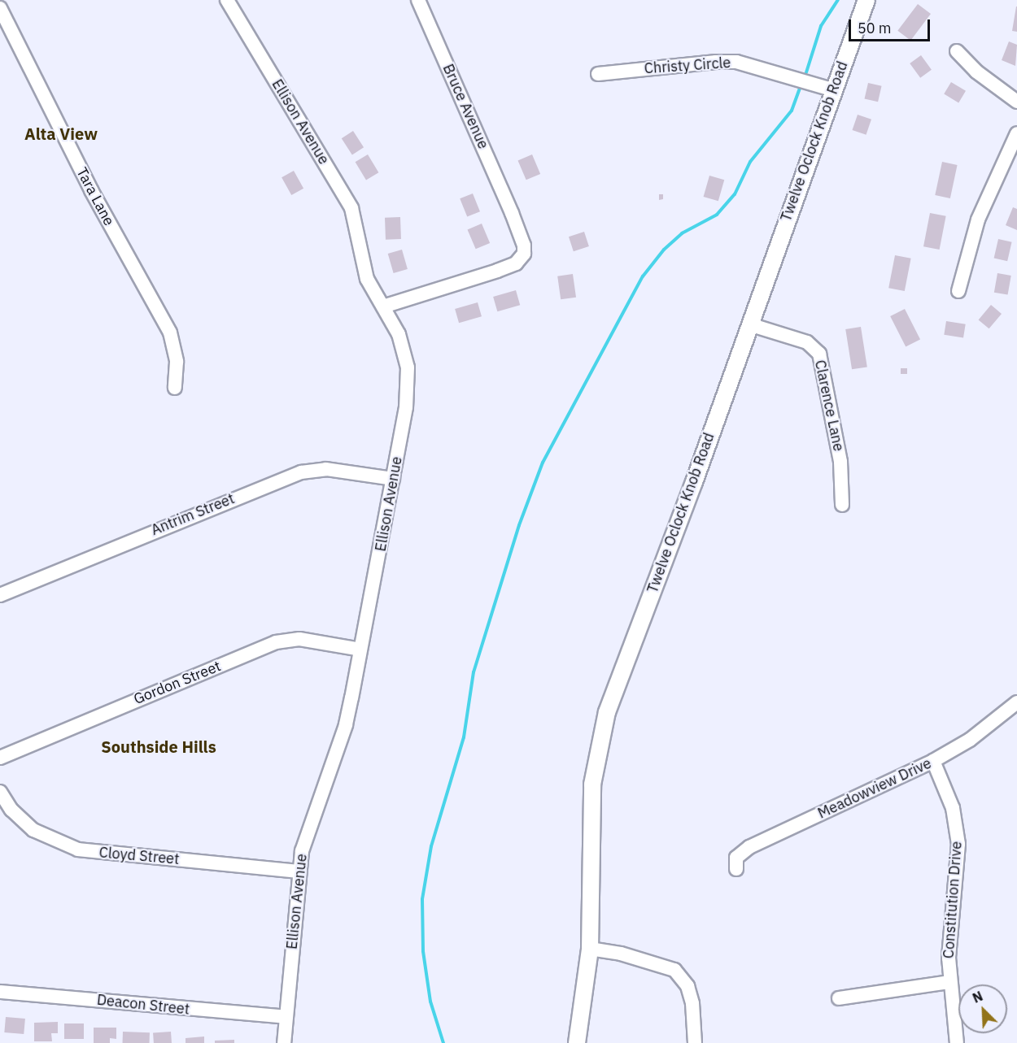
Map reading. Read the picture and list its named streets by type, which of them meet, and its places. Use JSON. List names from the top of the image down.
{
  "streets": {
    "street": [
      "Christy Circle",
      "Bruce Avenue",
      "Ellison Avenue",
      "Twelve Oclock Knob Road",
      "Tara Lane",
      "Clarence Lane",
      "Antrim Street",
      "Gordon Street",
      "Meadowview Drive",
      "Cloyd Street",
      "Constitution Drive",
      "Deacon Street"
    ]
  },
  "crossings": [
    ["Christy Circle", "Twelve Oclock Knob Road"],
    ["Bruce Avenue", "Ellison Avenue"],
    ["Ellison Avenue", "Antrim Street"],
    ["Ellison Avenue", "Gordon Street"],
    ["Ellison Avenue", "Cloyd Street"],
    ["Ellison Avenue", "Deacon Street"],
    ["Twelve Oclock Knob Road", "Clarence Lane"],
    ["Meadowview Drive", "Constitution Drive"]
  ],
  "districts": ["Alta View", "Southside Hills"],
  "scale_bar": "50 m",
  "north": "top left"
}
